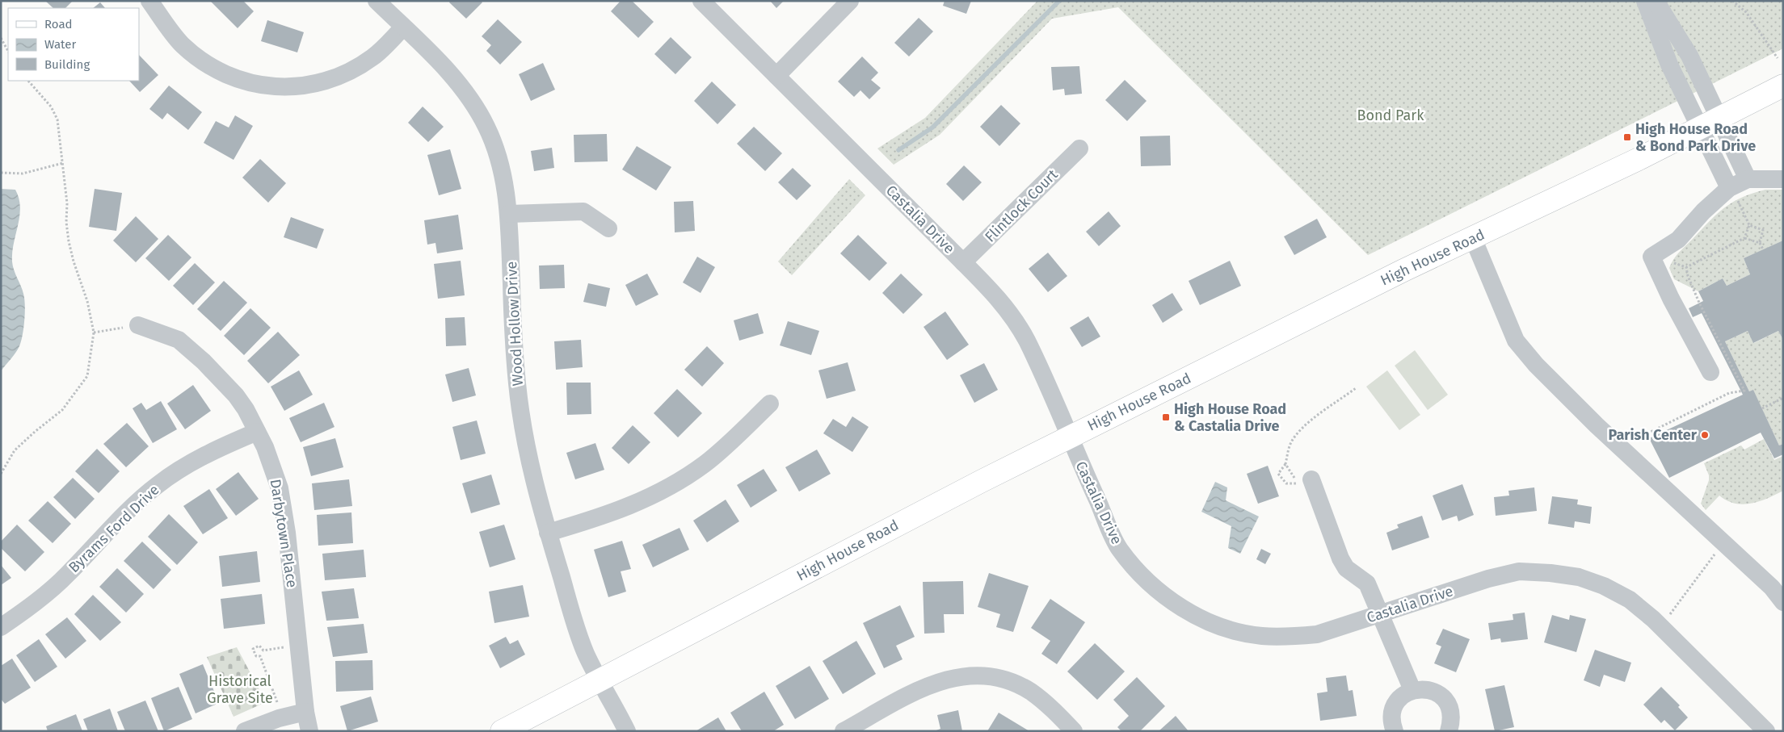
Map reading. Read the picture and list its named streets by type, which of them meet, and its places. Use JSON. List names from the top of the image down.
{
  "streets": {
    "main road": ["High House Road"],
    "street": [
      "Flintlock Court",
      "Castalia Drive",
      "Wood Hollow Drive",
      "Byrams Ford Drive",
      "Darbytown Place"
    ]
  },
  "crossings": [
    ["Flintlock Court", "Castalia Drive"],
    ["Castalia Drive", "High House Road"],
    ["High House Road", "Wood Hollow Drive"],
    ["Byrams Ford Drive", "Darbytown Place"]
  ],
  "parks": ["Bond Park", "Historical Grave Site"],
  "places": {
    "transit": ["High House Road & Bond Park Drive", "High House Road & Castalia Drive"],
    "other": ["Parish Center"]
  },
  "legend": ["Road", "Water", "Building"]
}
